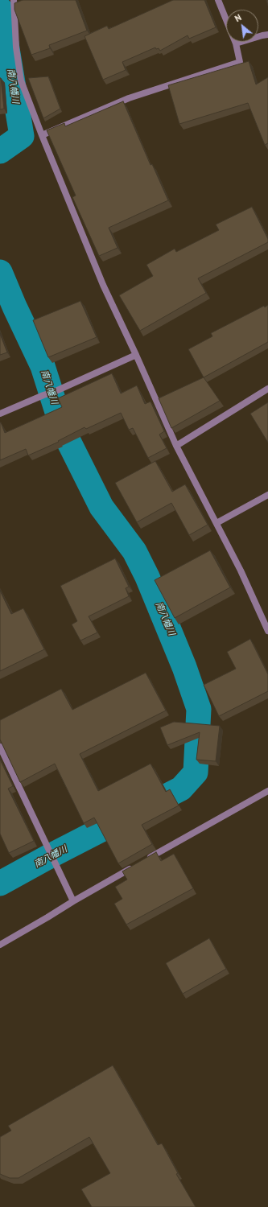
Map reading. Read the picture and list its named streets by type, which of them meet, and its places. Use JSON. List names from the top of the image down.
{
  "water": ["南八幡川"],
  "north": "top left"
}
